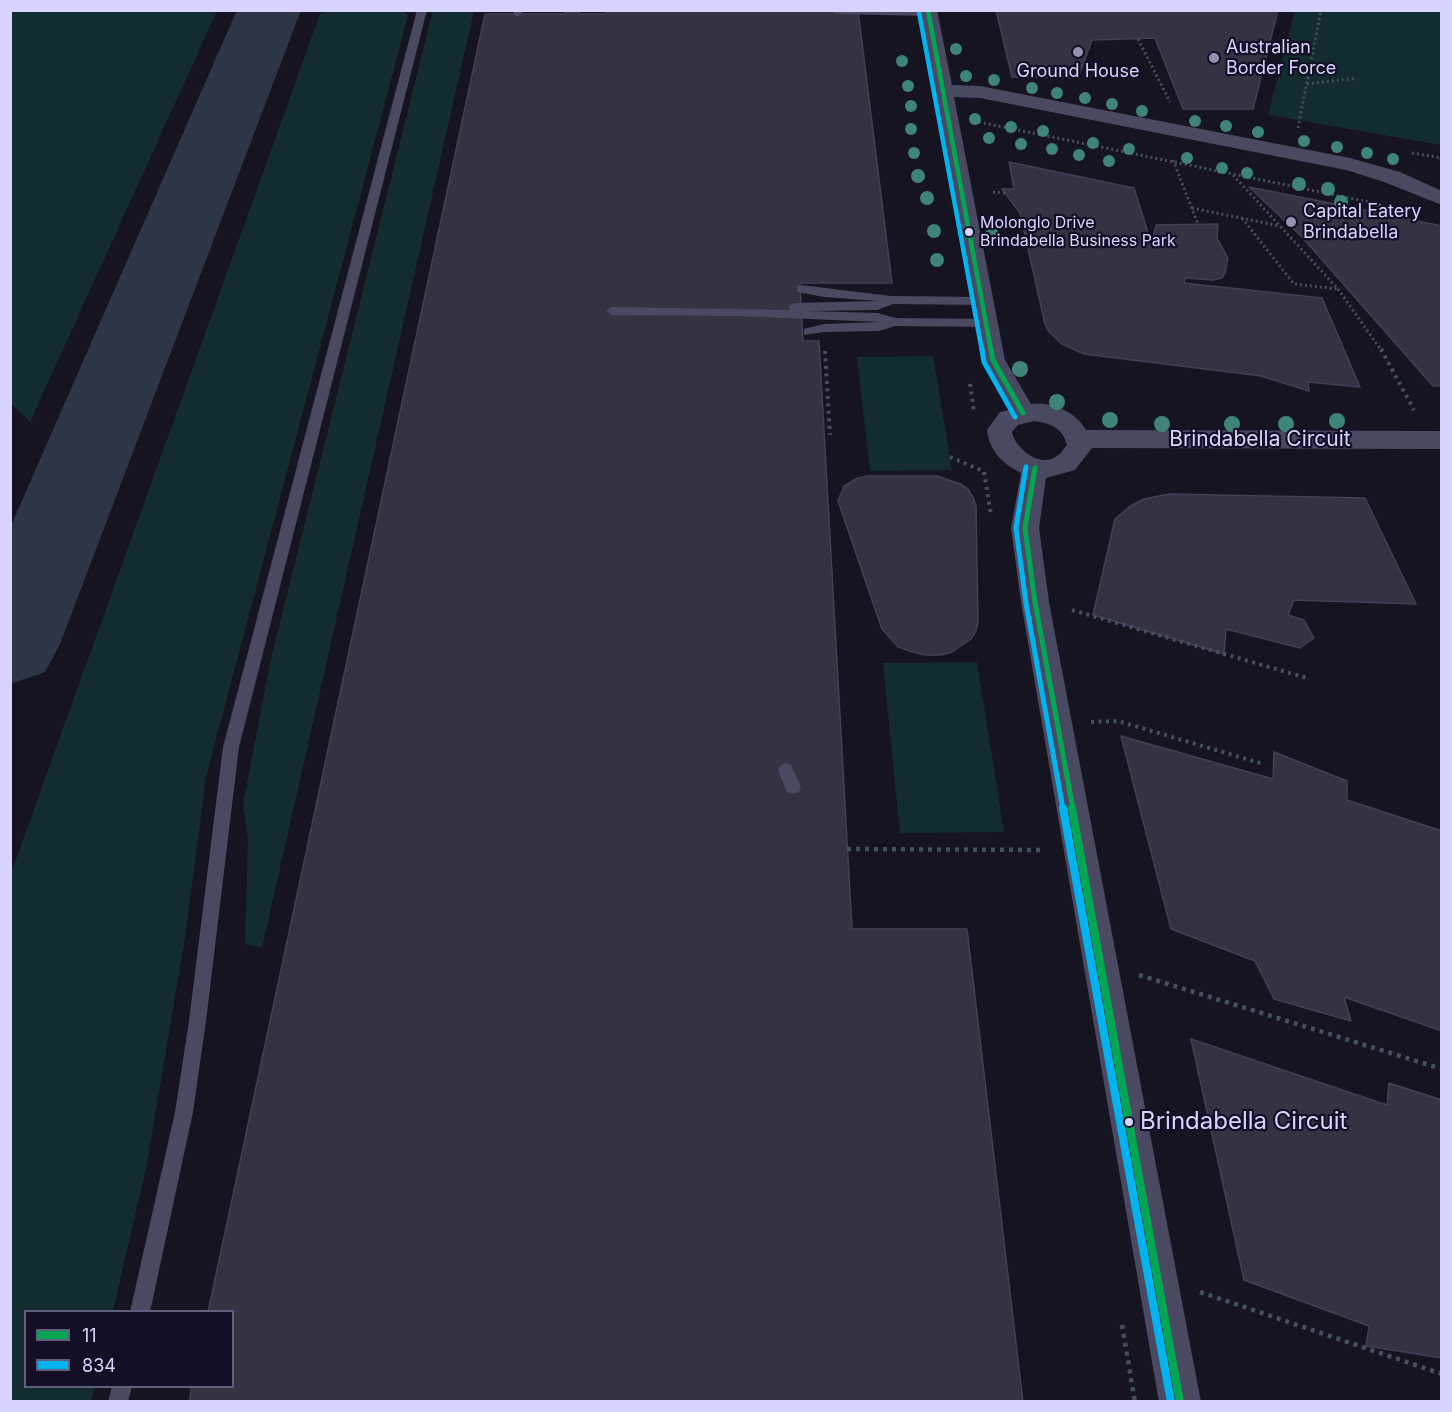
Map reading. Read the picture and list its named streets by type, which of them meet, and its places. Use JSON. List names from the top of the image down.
{
  "streets": {
    "street": ["Brindabella Circuit"]
  },
  "places": [
    "Ground House",
    "Australian Border Force",
    "Capital Eatery Brindabella",
    "Molonglo Drive Brindabella Business Park",
    "Brindabella Circuit"
  ],
  "lines": ["transit line 11", "transit line 834"],
  "legend": ["11", "834"]
}
